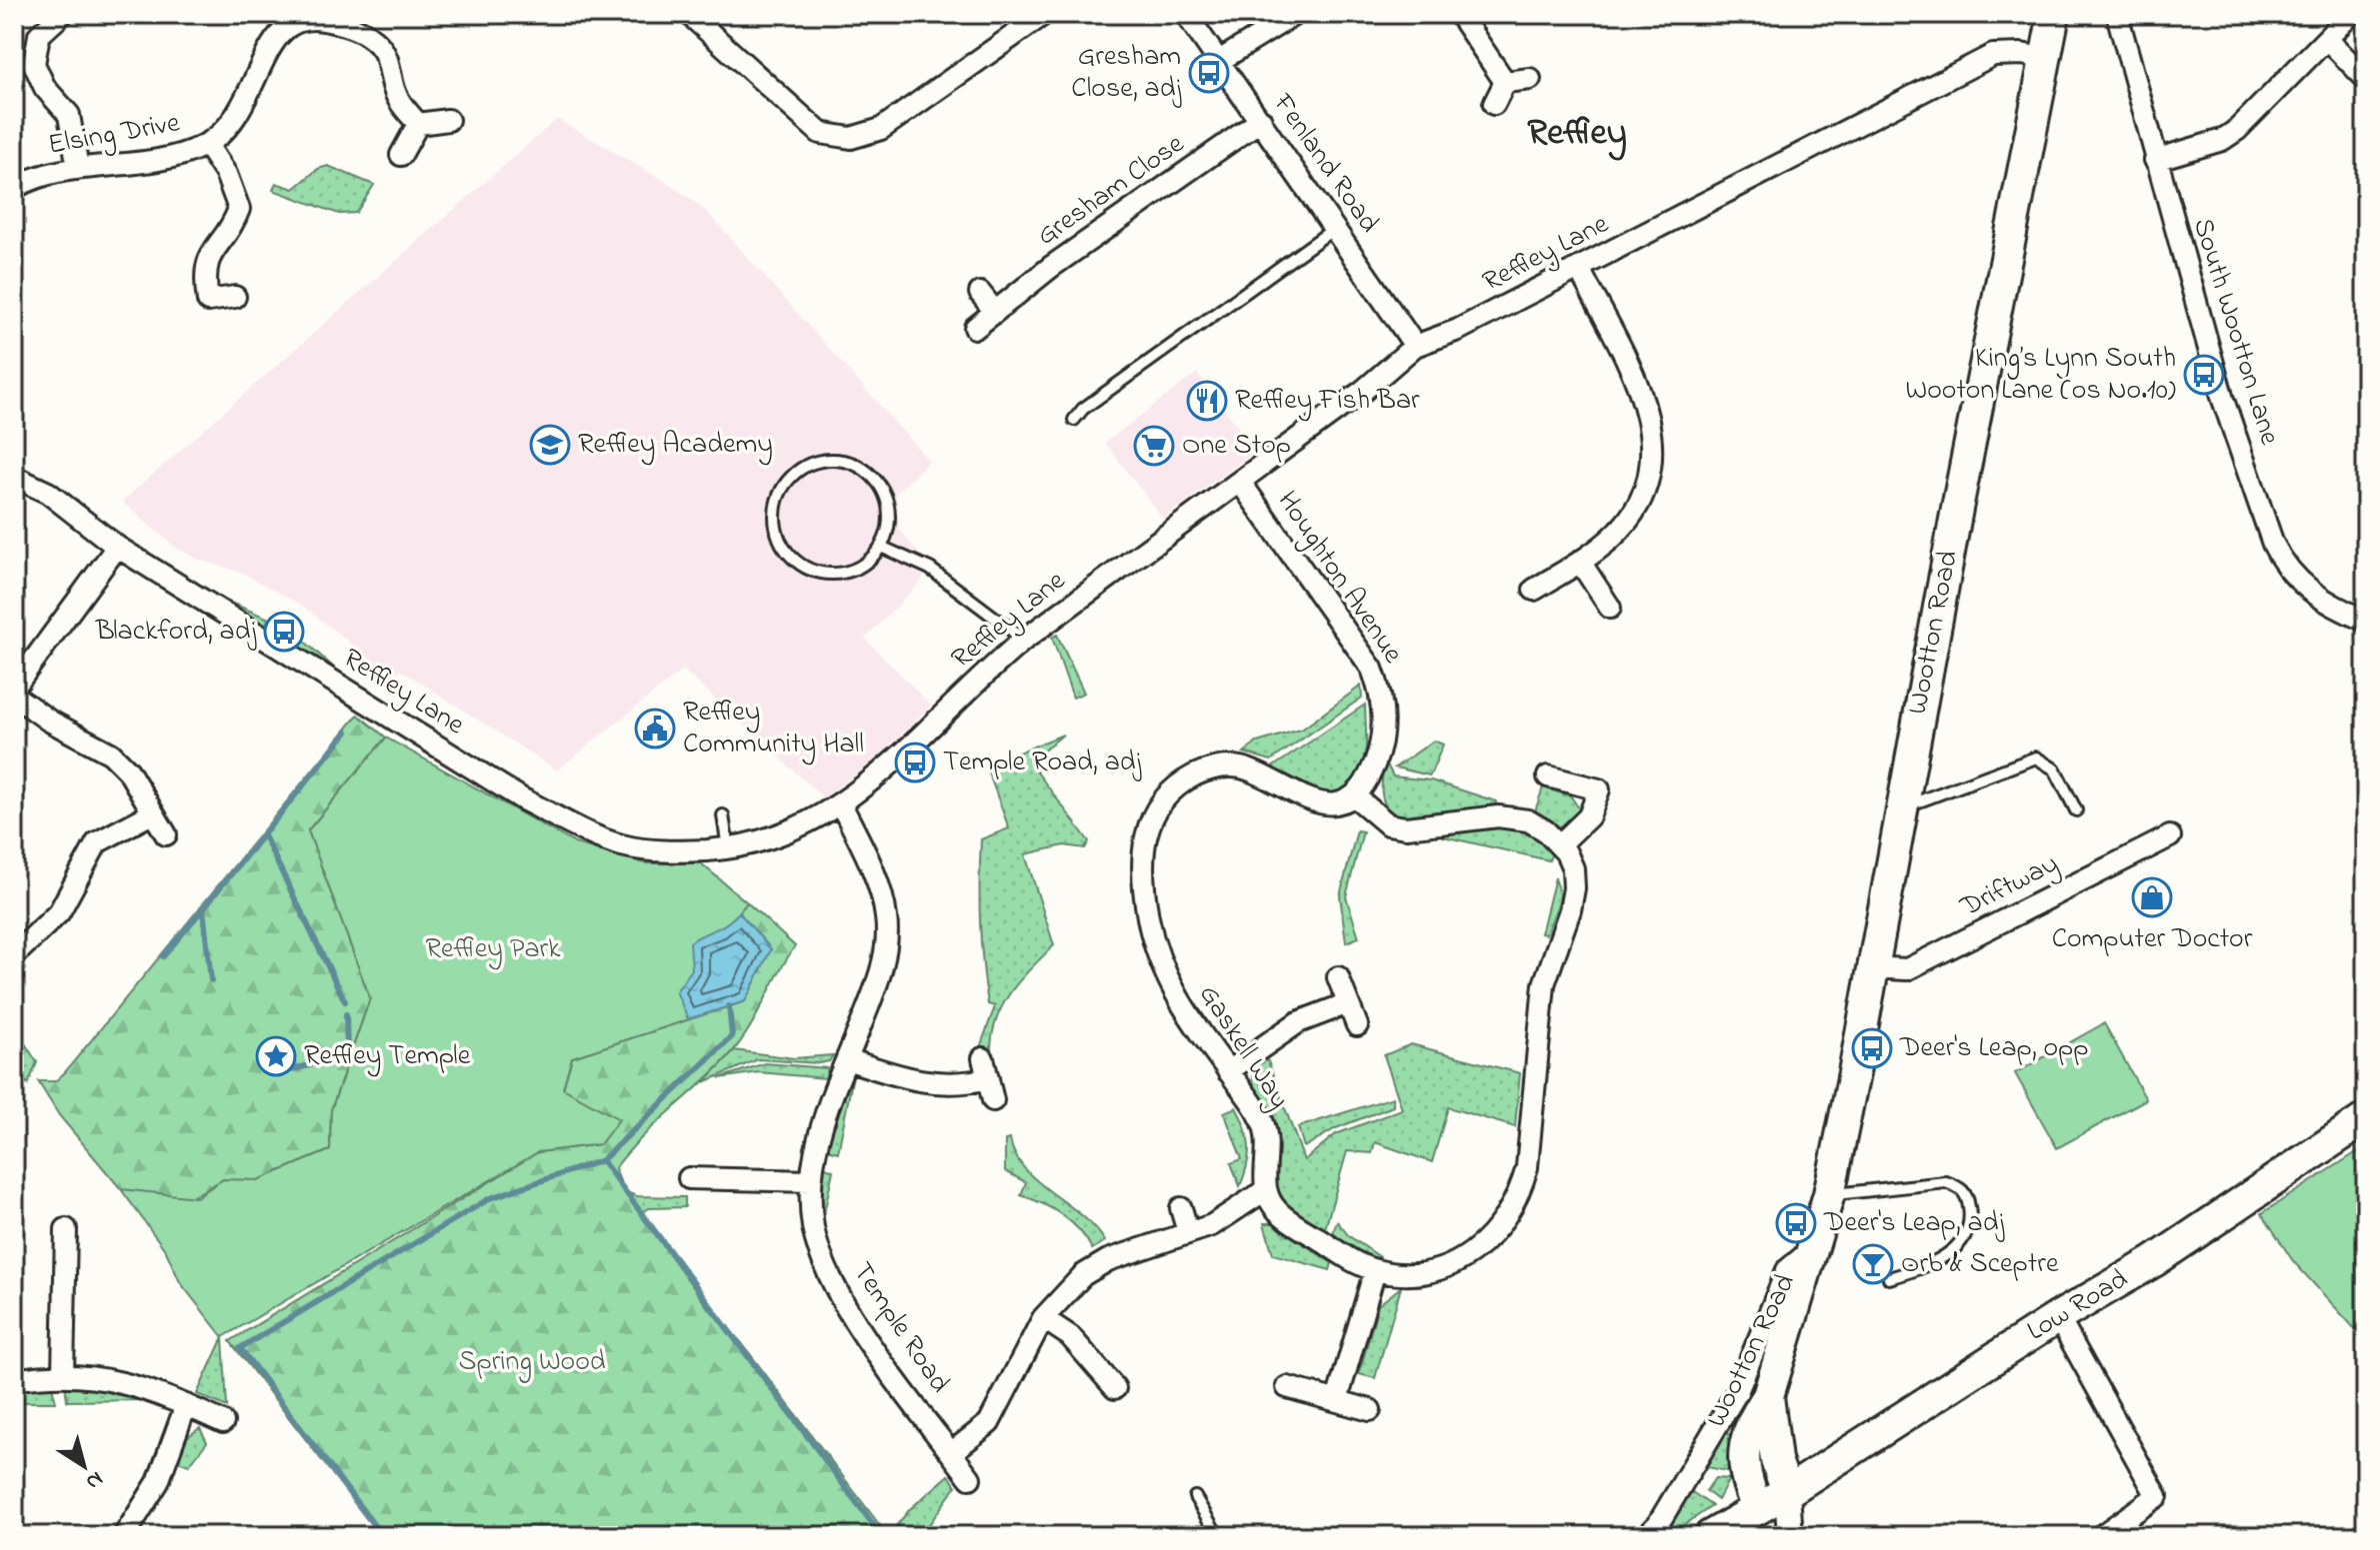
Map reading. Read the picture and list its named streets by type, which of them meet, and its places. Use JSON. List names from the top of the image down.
{
  "streets": {
    "main road": ["Wootton Road", "Low Road"],
    "street": [
      "Elsing Drive",
      "Fenland Road",
      "Gresham Close",
      "Reffley Lane",
      "South Wootton Lane",
      "Houghton Avenue",
      "Driftway",
      "Gaskell Way",
      "Temple Road"
    ]
  },
  "crossings": [
    ["Fenland Road", "Gresham Close"],
    ["Fenland Road", "Reffley Lane"],
    ["Reffley Lane", "Houghton Avenue"],
    ["Reffley Lane", "Wootton Road"],
    ["Reffley Lane", "Temple Road"],
    ["Houghton Avenue", "Gaskell Way"],
    ["Wootton Road", "Driftway"],
    ["Wootton Road", "Low Road"]
  ],
  "districts": ["Reffley"],
  "parks": ["Reffley Park", "Spring Wood"],
  "places": {
    "bus stop": [
      "Gresham Close, adj",
      "King’s Lynn South Wooton Lane (os No.10)",
      "Blackford, adj",
      "Temple Road, adj",
      "Deer's Leap, opp",
      "Deer's Leap, adj"
    ],
    "restaurant": ["Reffley Fish Bar"],
    "school or university": ["Reffley Academy"],
    "supermarket": ["One Stop"],
    "public building": ["Reffley Community Hall"],
    "shop": ["Computer Doctor"],
    "place": ["Reffley Temple"],
    "bar": ["Orb & Sceptre"]
  },
  "north": "bottom right"
}
